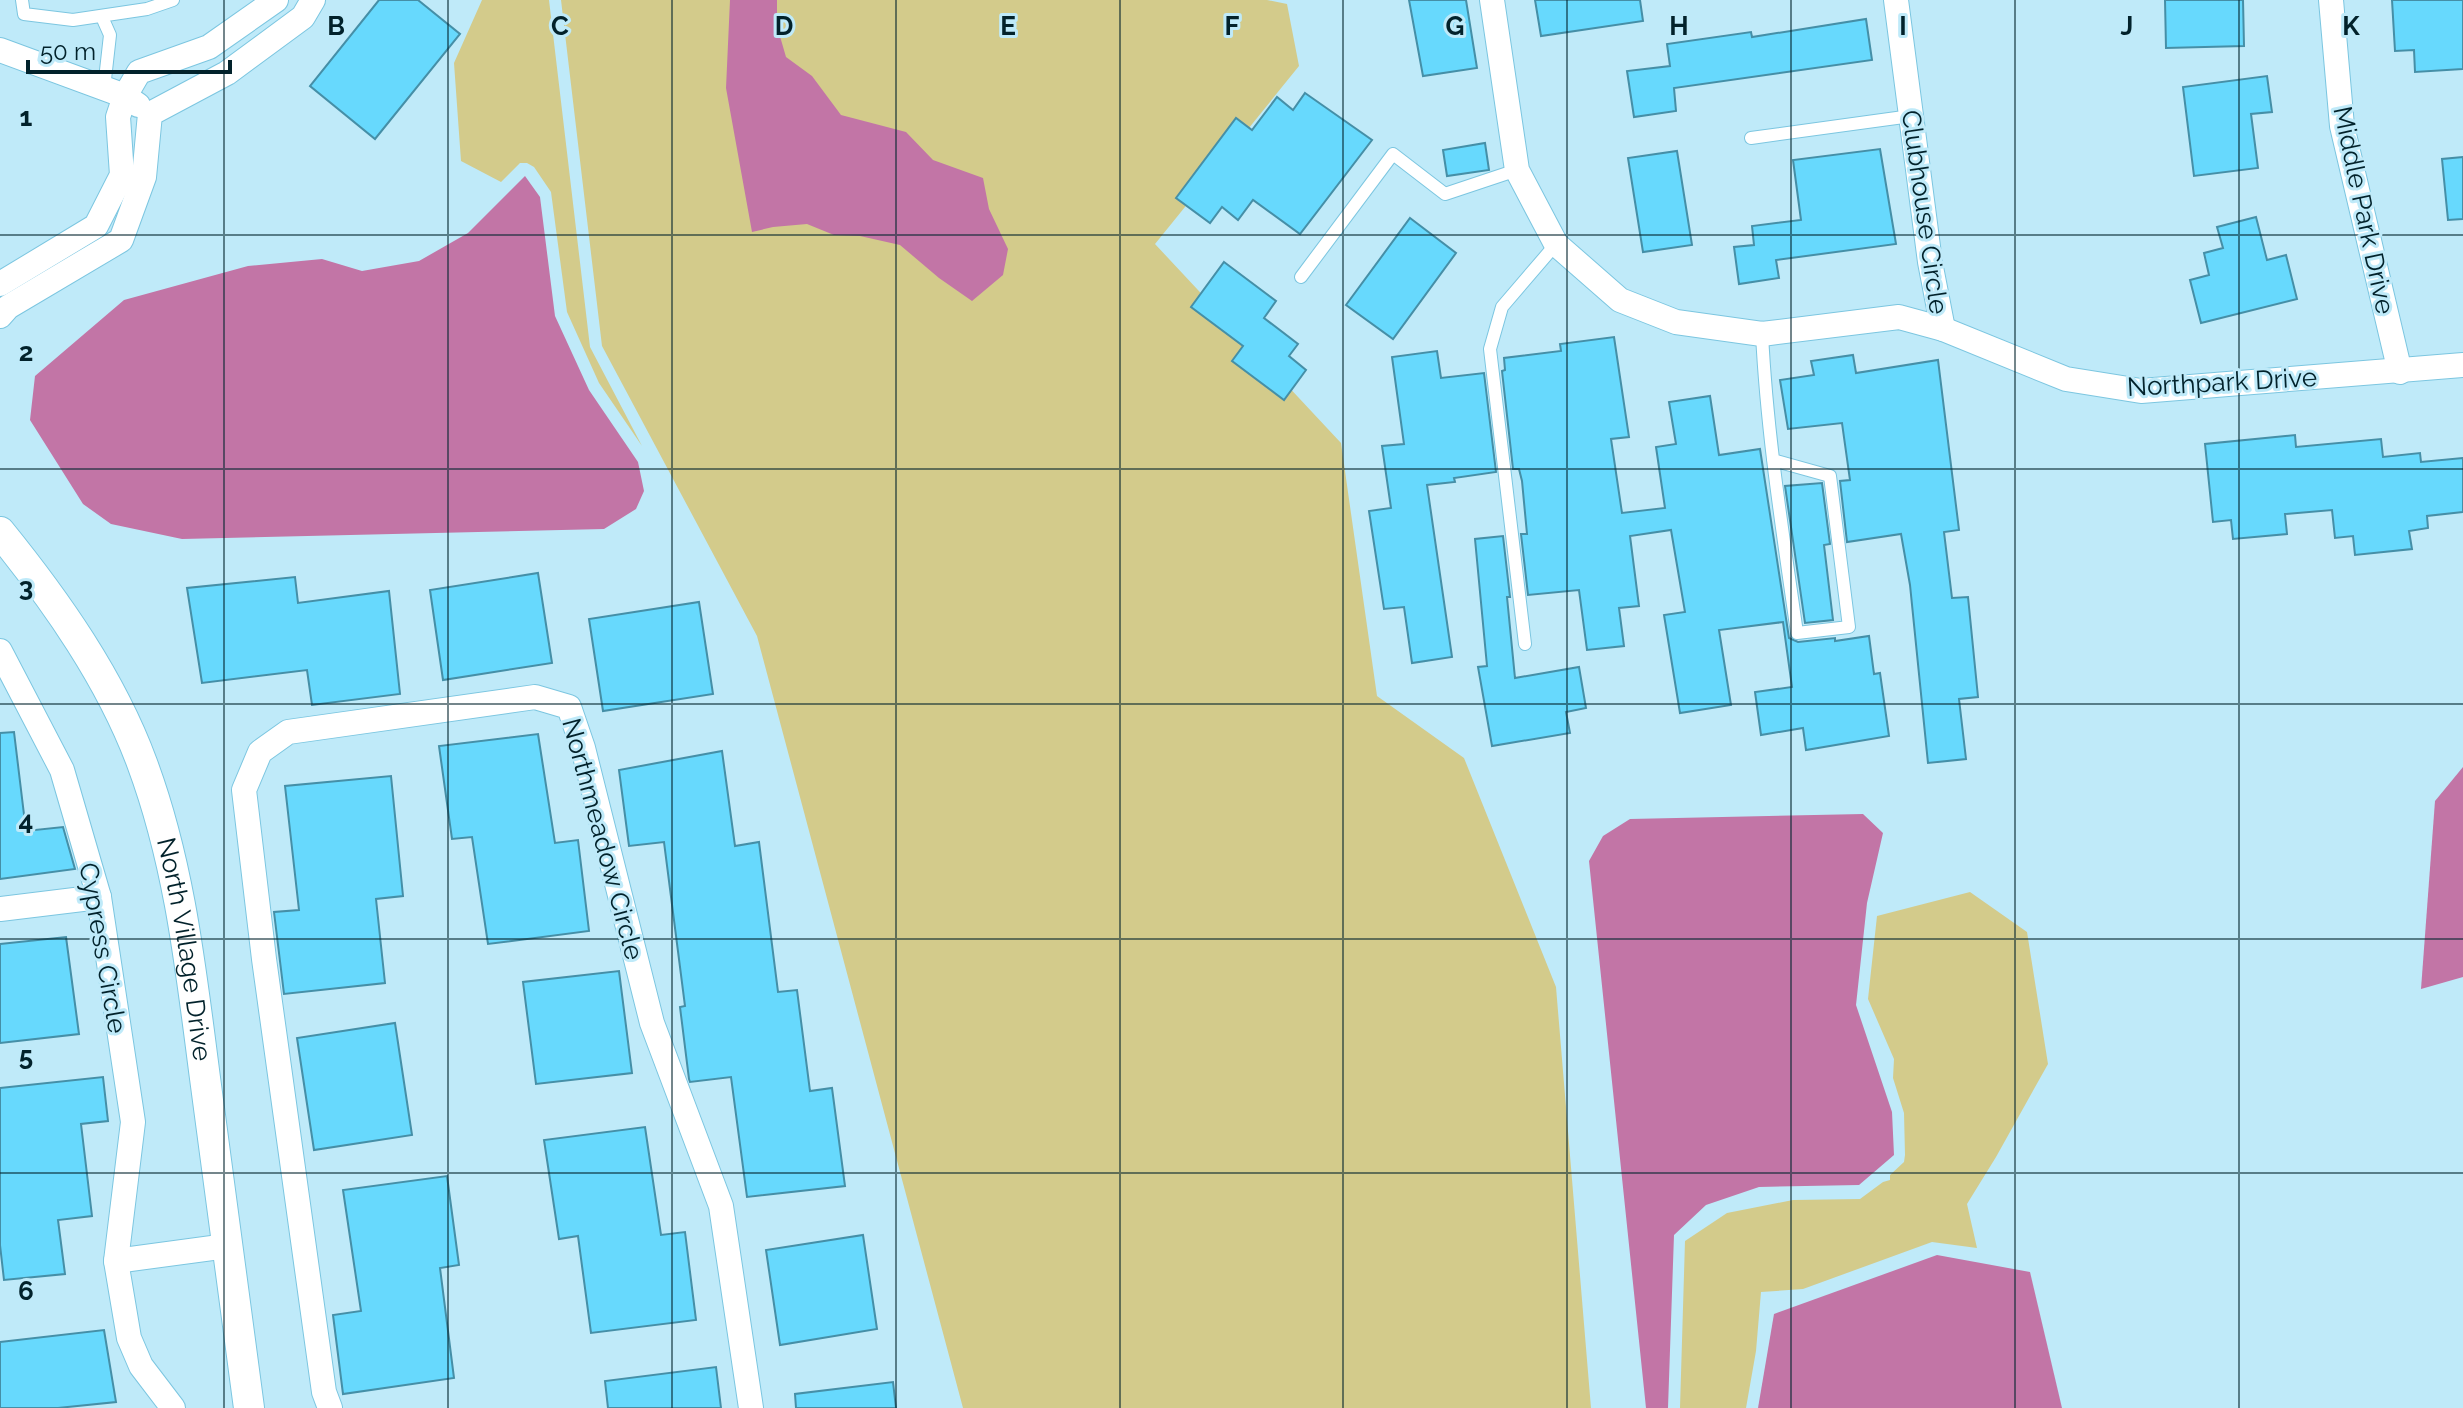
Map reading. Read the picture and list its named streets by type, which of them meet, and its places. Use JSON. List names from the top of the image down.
{
  "streets": {
    "street": [
      "Middle Park Drive",
      "Clubhouse Circle",
      "Northpark Drive",
      "Northmeadow Circle",
      "Cypress Circle",
      "North Village Drive"
    ]
  },
  "crossings": [
    ["Middle Park Drive", "Northpark Drive"],
    ["Clubhouse Circle", "Northpark Drive"]
  ],
  "scale_bar": "50 m",
  "grid": {
    "columns": [
      "B",
      "C",
      "D",
      "E",
      "F",
      "G",
      "H",
      "I",
      "J",
      "K"
    ],
    "rows": [
      "1",
      "2",
      "3",
      "4",
      "5",
      "6"
    ]
  }
}
